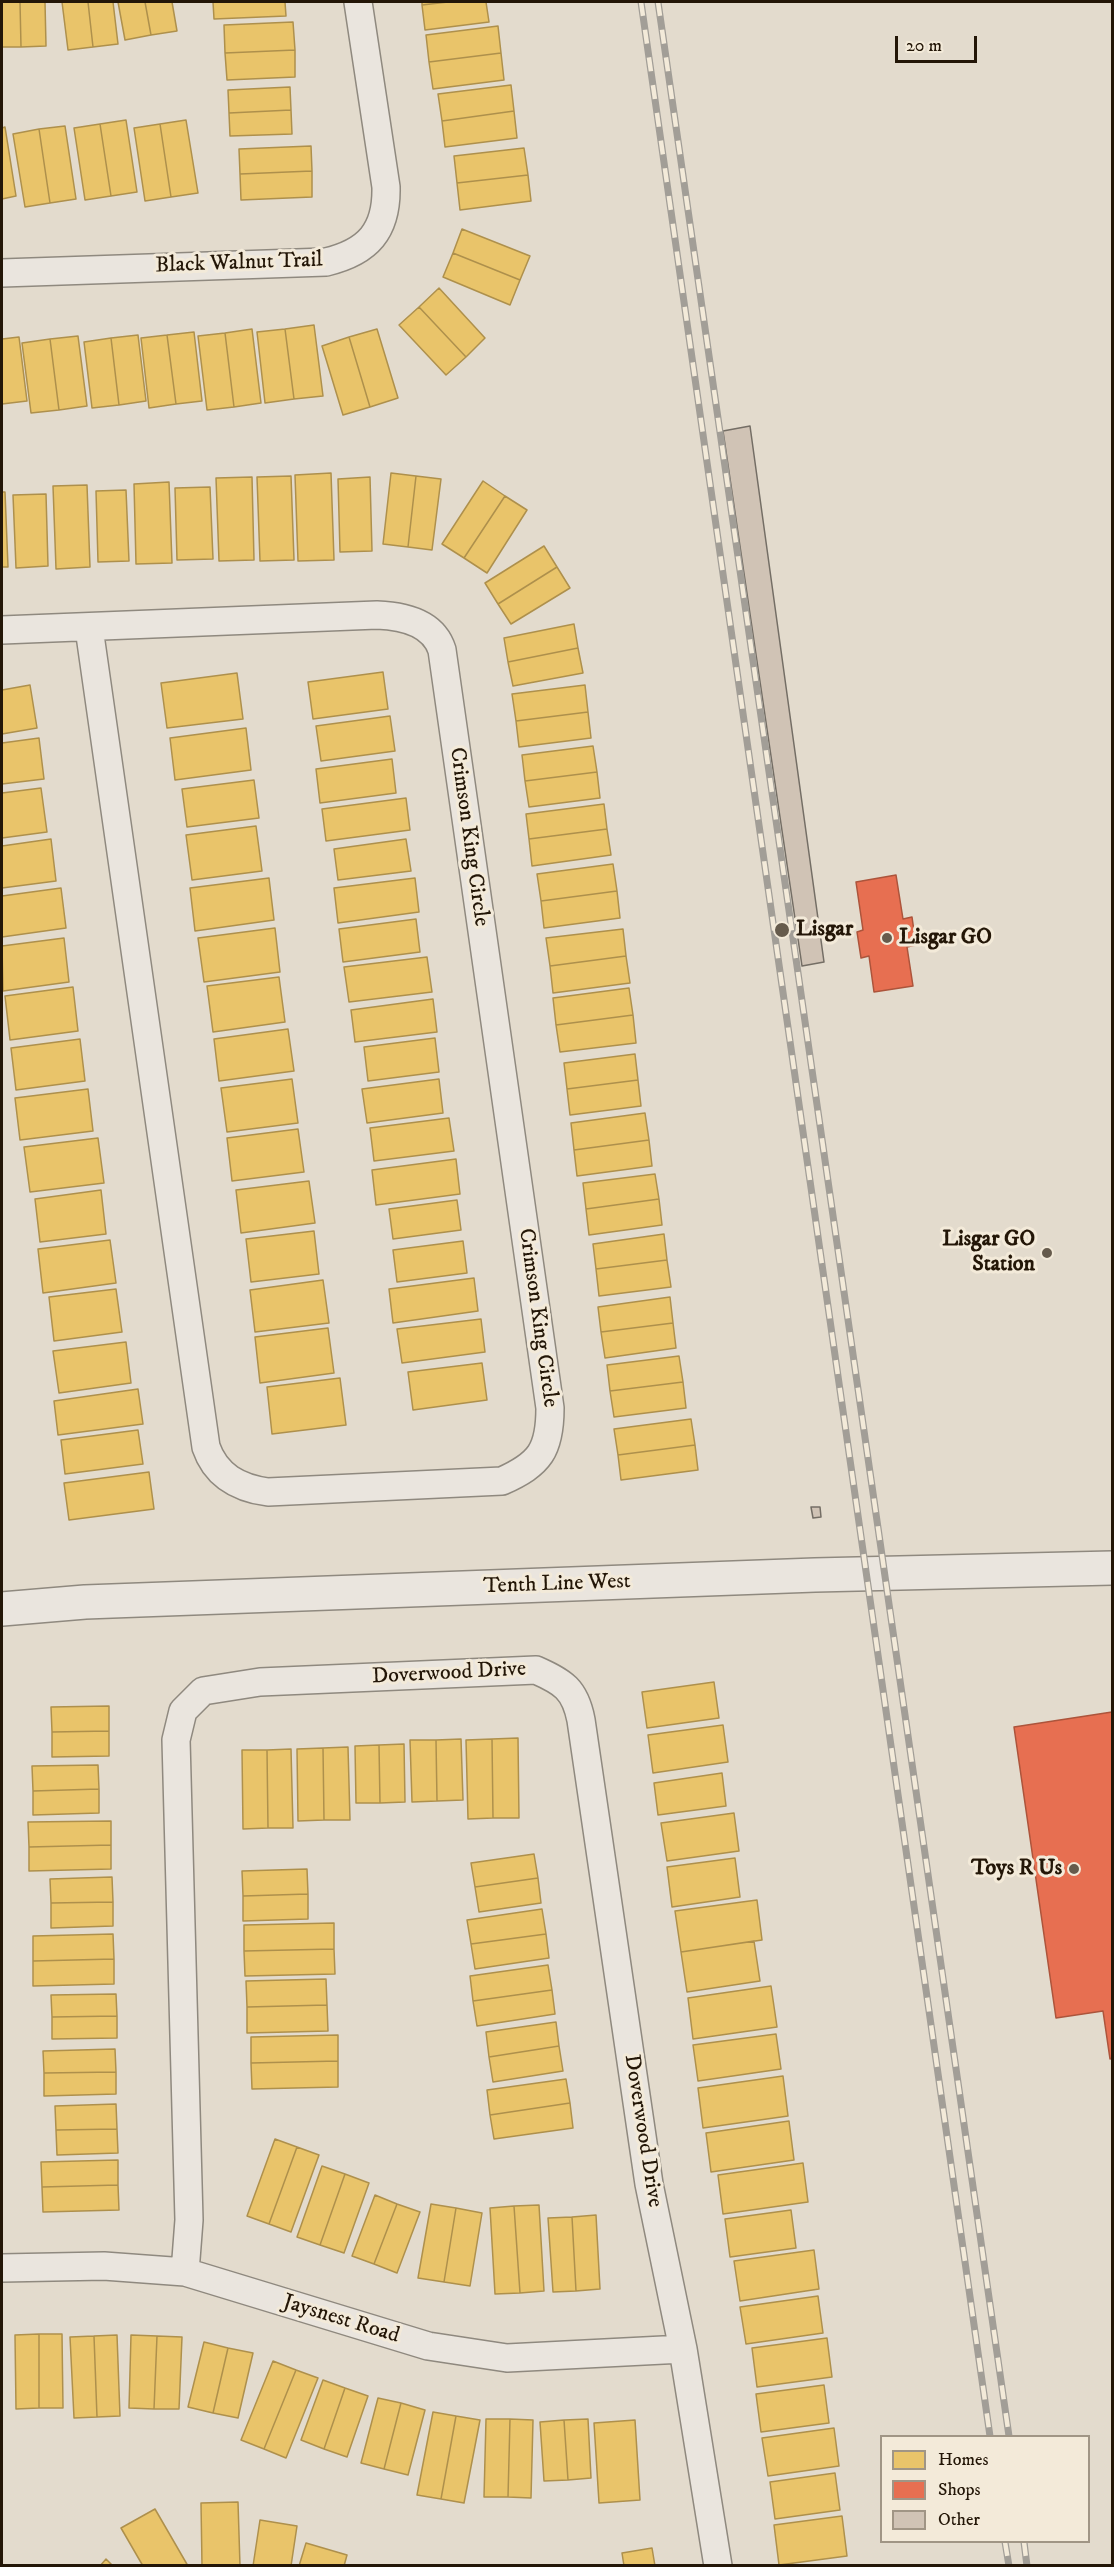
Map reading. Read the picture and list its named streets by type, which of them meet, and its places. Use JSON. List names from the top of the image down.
{
  "streets": {
    "street": [
      "Black Walnut Trail",
      "Crimson King Circle",
      "Tenth Line West",
      "Doverwood Drive",
      "Jaysnest Road"
    ]
  },
  "crossings": [
    ["Doverwood Drive", "Jaysnest Road"]
  ],
  "places": [
    "Lisgar",
    "Lisgar GO",
    "Lisgar GO Station",
    "Toys R Us"
  ],
  "legend": ["Homes", "Shops", "Other"],
  "scale_bar": "20 m"
}
